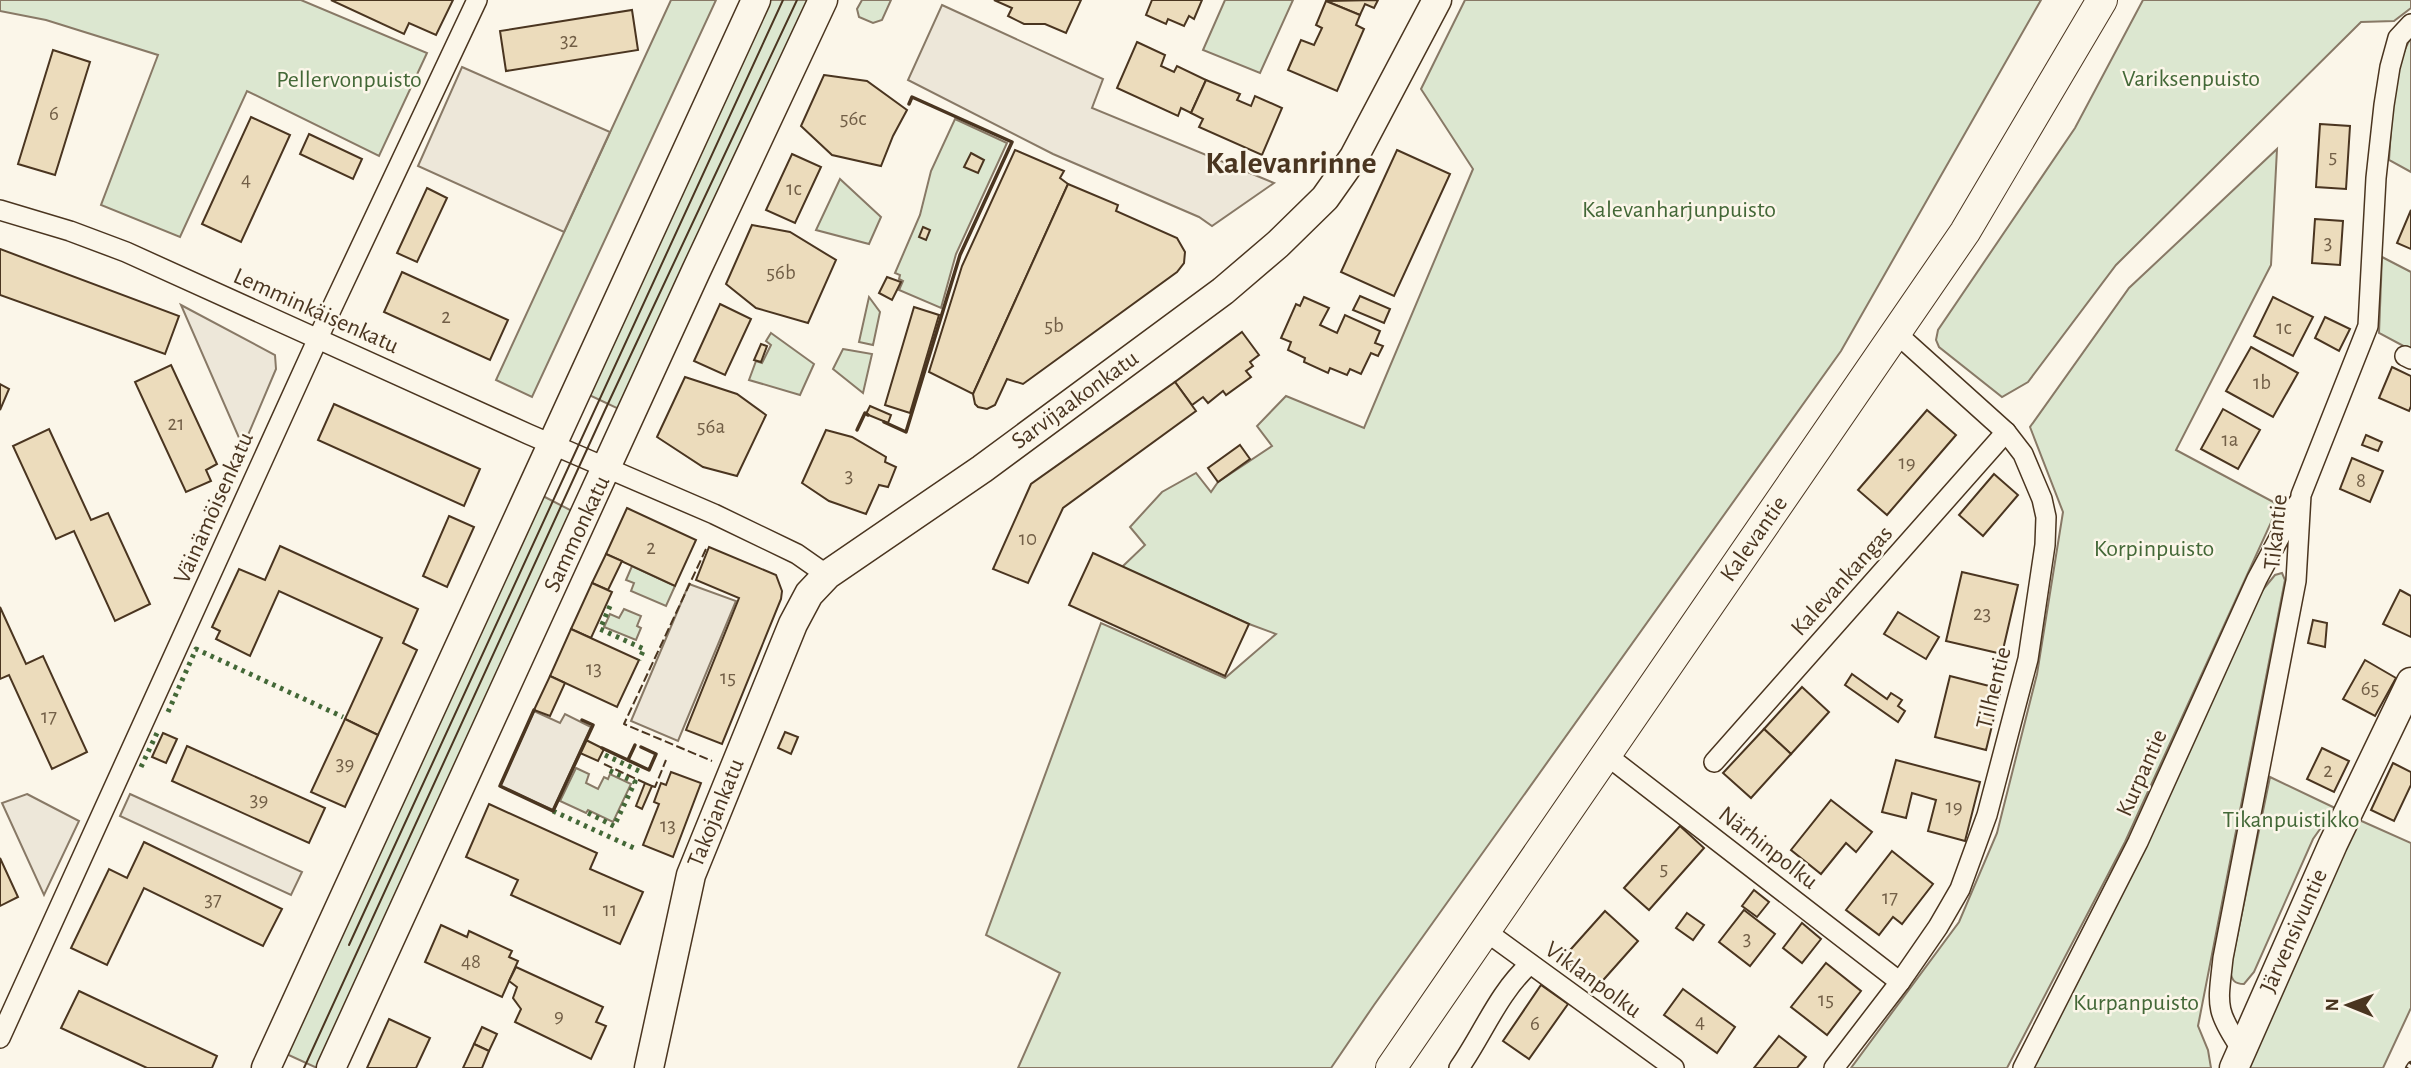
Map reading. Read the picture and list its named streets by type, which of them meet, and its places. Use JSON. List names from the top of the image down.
{
  "streets": {
    "main road": [
      "Sarvijaakonkatu",
      "Sammonkatu",
      "Kalevantie",
      "Takojankatu",
      "Järvensivuntie"
    ],
    "street": [
      "Lemminkäisenkatu",
      "Väinämöisenkatu",
      "Tikantie",
      "Kalevankangas",
      "Tilhentie",
      "Kurpantie",
      "Närhinpolku",
      "Viklanpolku"
    ]
  },
  "crossings": [
    ["Lemminkäisenkatu", "Väinämöisenkatu"],
    ["Lemminkäisenkatu", "Sammonkatu"],
    ["Sarvijaakonkatu", "Takojankatu"],
    ["Tikantie", "Kurpantie"],
    ["Tikantie", "Järvensivuntie"],
    ["Kalevantie", "Tilhentie"],
    ["Kalevantie", "Närhinpolku"],
    ["Kalevantie", "Viklanpolku"],
    ["Kalevankangas", "Tilhentie"],
    ["Tilhentie", "Närhinpolku"]
  ],
  "districts": ["Kalevanrinne"],
  "parks": [
    "Variksenpuisto",
    "Pellervonpuisto",
    "Kalevanharjunpuisto",
    "Korpinpuisto",
    "Tikanpuistikko",
    "Kurpanpuisto"
  ],
  "house_numbers": [
    "32",
    "6",
    "56c",
    "5",
    "4",
    "1c",
    "3",
    "56b",
    "2",
    "5b",
    "1c",
    "1b",
    "21",
    "56a",
    "1a",
    "19",
    "3",
    "8",
    "10",
    "2",
    "23",
    "13",
    "15",
    "65",
    "17",
    "39",
    "2",
    "39",
    "19",
    "13",
    "5",
    "17",
    "37",
    "11",
    "3",
    "48",
    "15",
    "9",
    "4",
    "6"
  ],
  "north": "left"
}
